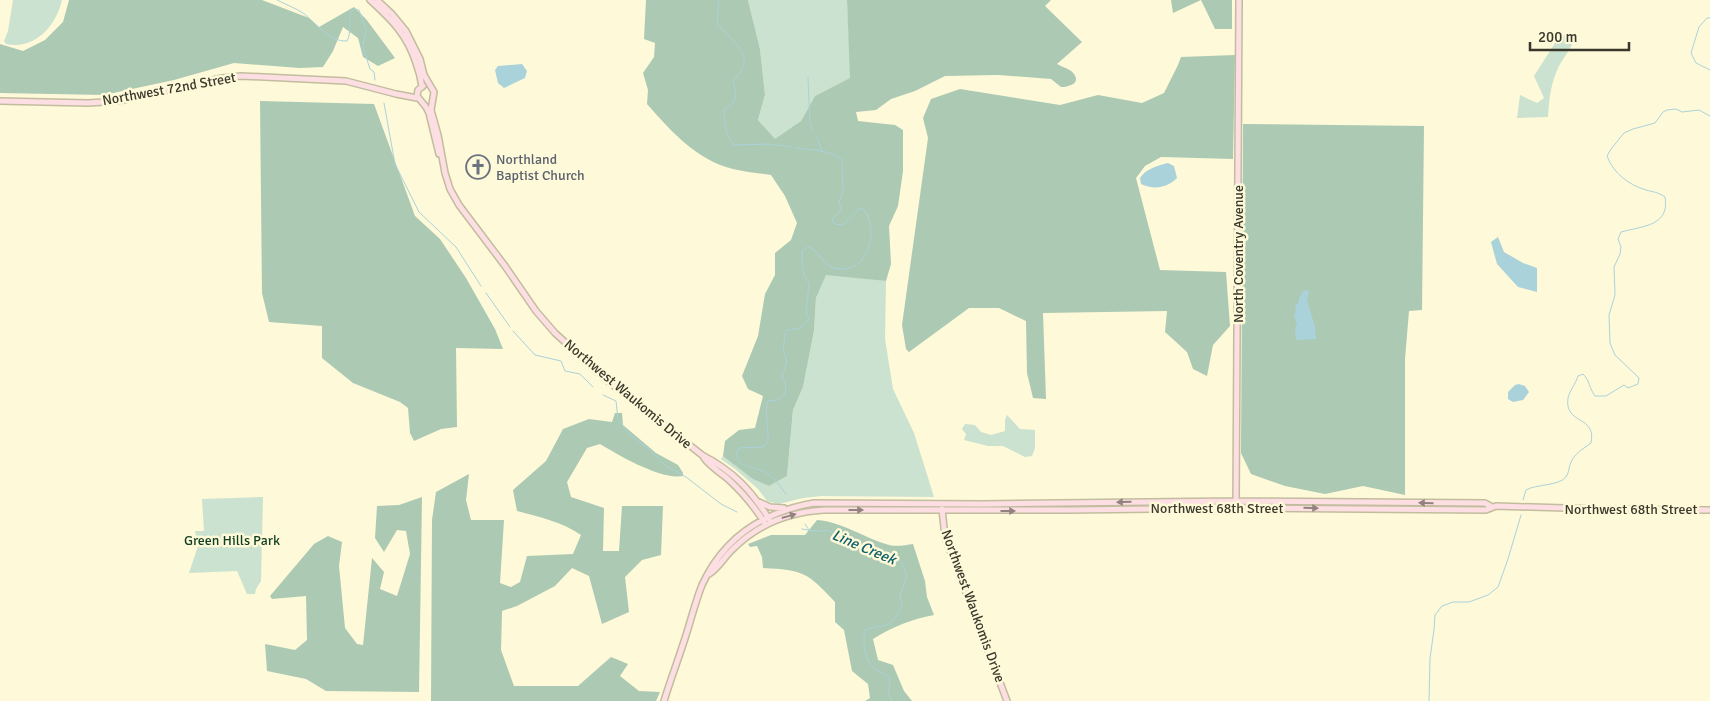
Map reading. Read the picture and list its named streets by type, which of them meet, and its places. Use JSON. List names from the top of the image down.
{
  "streets": {
    "main road": [
      "Northwest 72nd Street",
      "North Coventry Avenue",
      "Northwest Waukomis Drive",
      "Northwest 68th Street"
    ]
  },
  "crossings": [
    ["Northwest 72nd Street", "Northwest Waukomis Drive"],
    ["North Coventry Avenue", "Northwest 68th Street"],
    ["Northwest Waukomis Drive", "Northwest 68th Street"]
  ],
  "water": ["Line Creek"],
  "parks": ["Green Hills Park"],
  "places": {
    "church": ["Northland Baptist Church"]
  },
  "scale_bar": "200 m"
}
